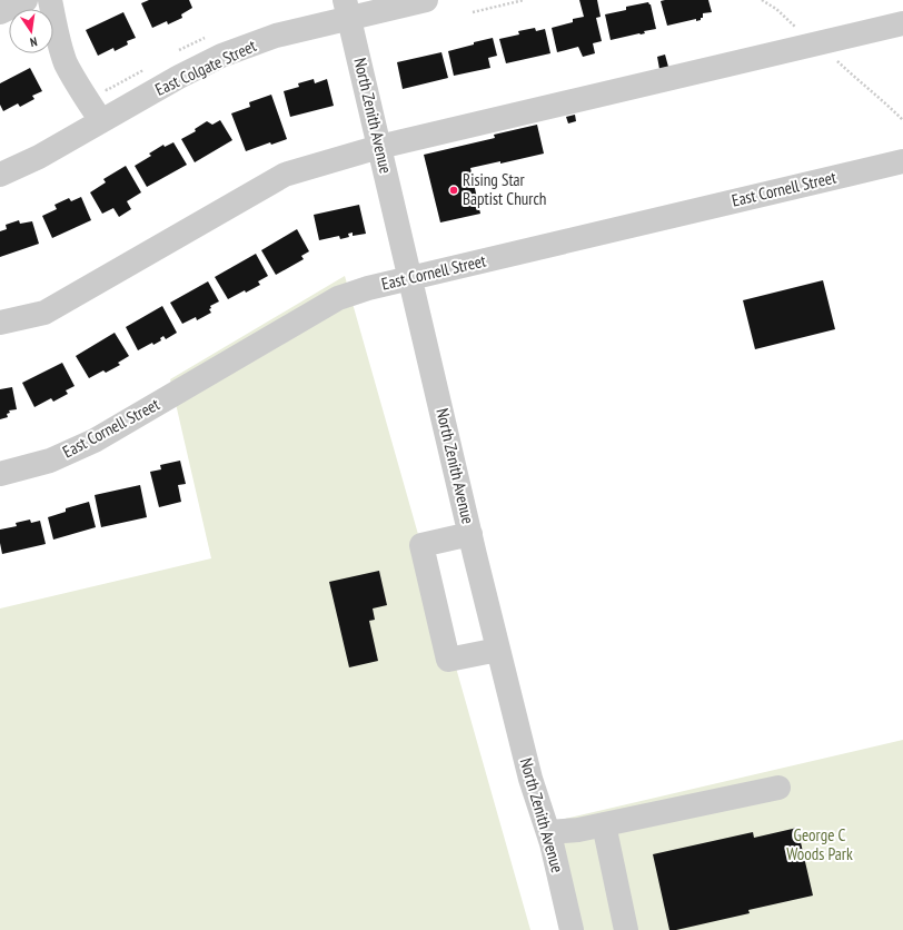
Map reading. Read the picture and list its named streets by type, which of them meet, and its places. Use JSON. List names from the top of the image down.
{
  "streets": {
    "street": ["East Colgate Street", "North Zenith Avenue", "East Cornell Street"]
  },
  "crossings": [
    ["East Colgate Street", "North Zenith Avenue"],
    ["North Zenith Avenue", "East Cornell Street"]
  ],
  "parks": ["George C Woods Park"],
  "places": ["Rising Star Baptist Church"],
  "north": "bottom"
}
